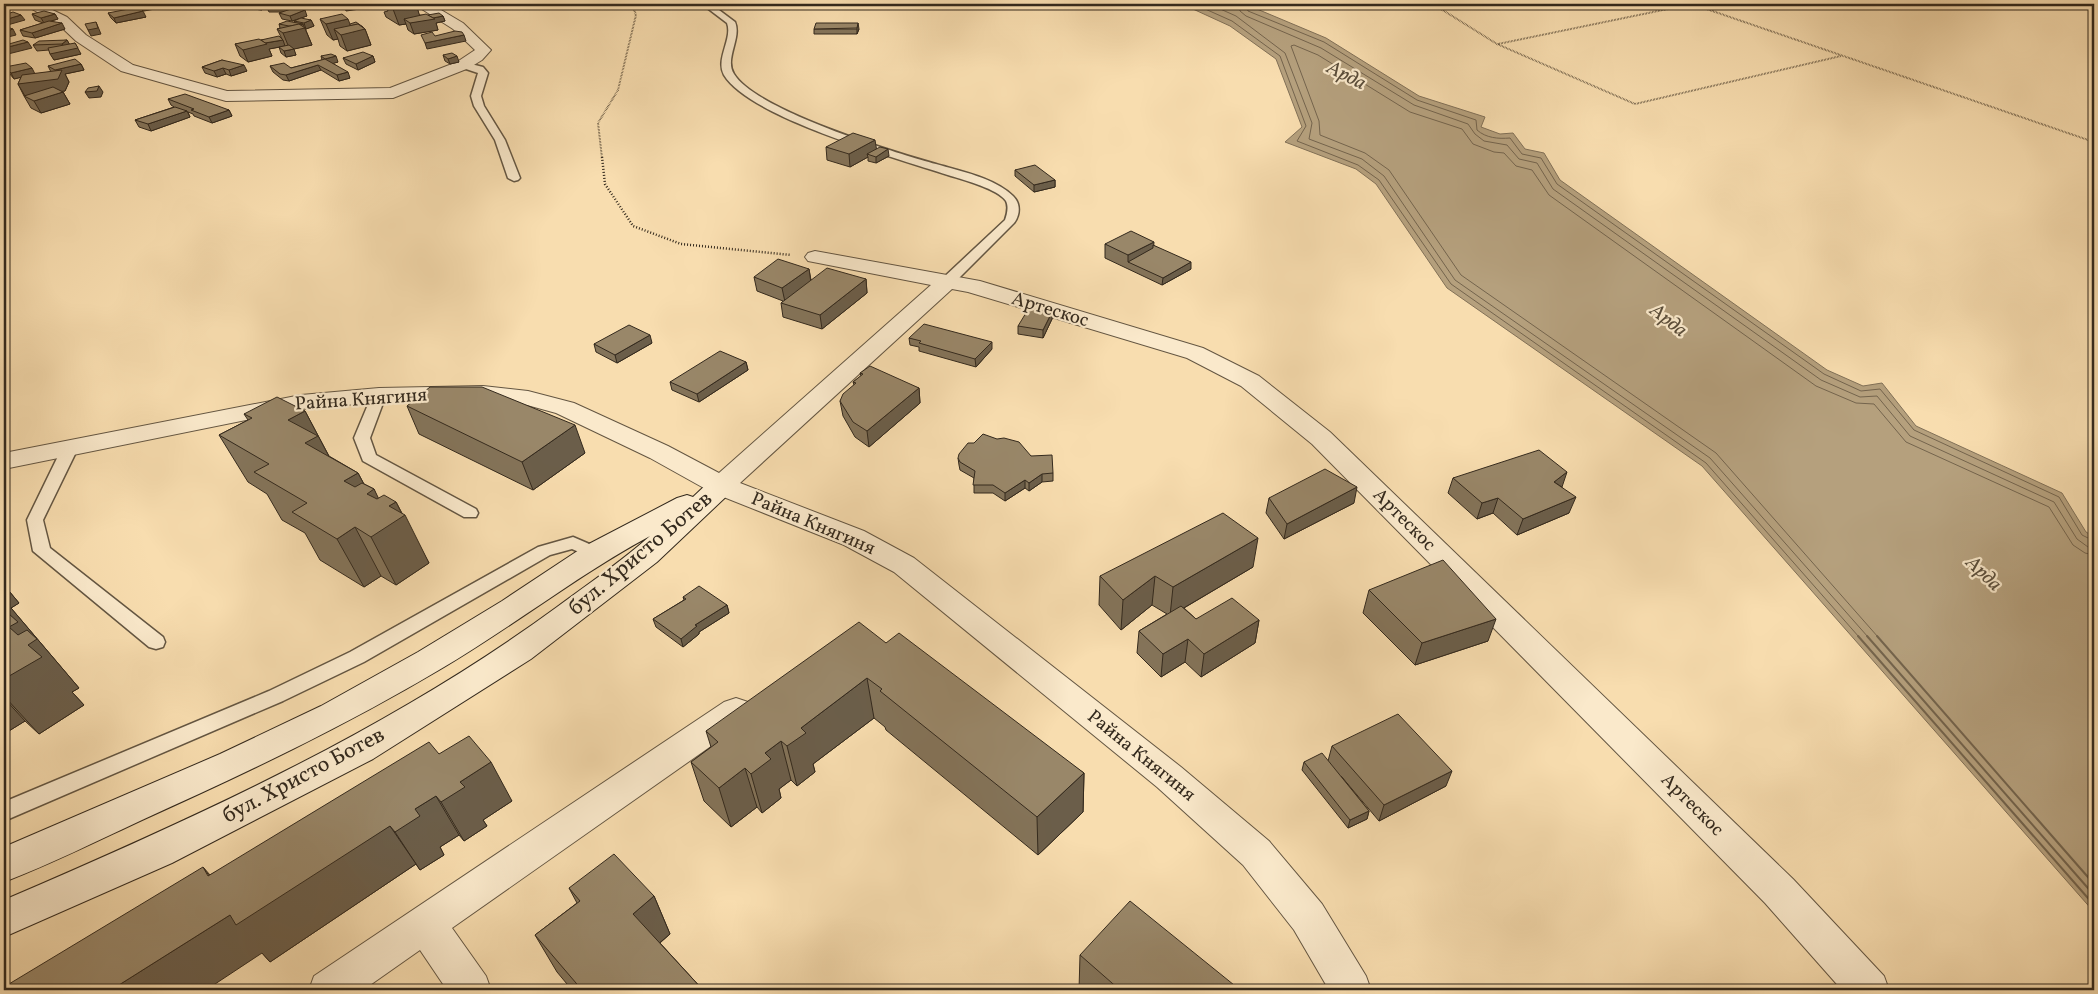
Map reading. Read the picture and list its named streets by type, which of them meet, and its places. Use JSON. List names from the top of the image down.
{
  "streets": {
    "street": ["Артескос", "Райна Княгиня", "бул. Христо Ботев"]
  },
  "crossings": [
    ["Райна Княгиня", "бул. Христо Ботев"]
  ],
  "water": ["Арда"]
}
